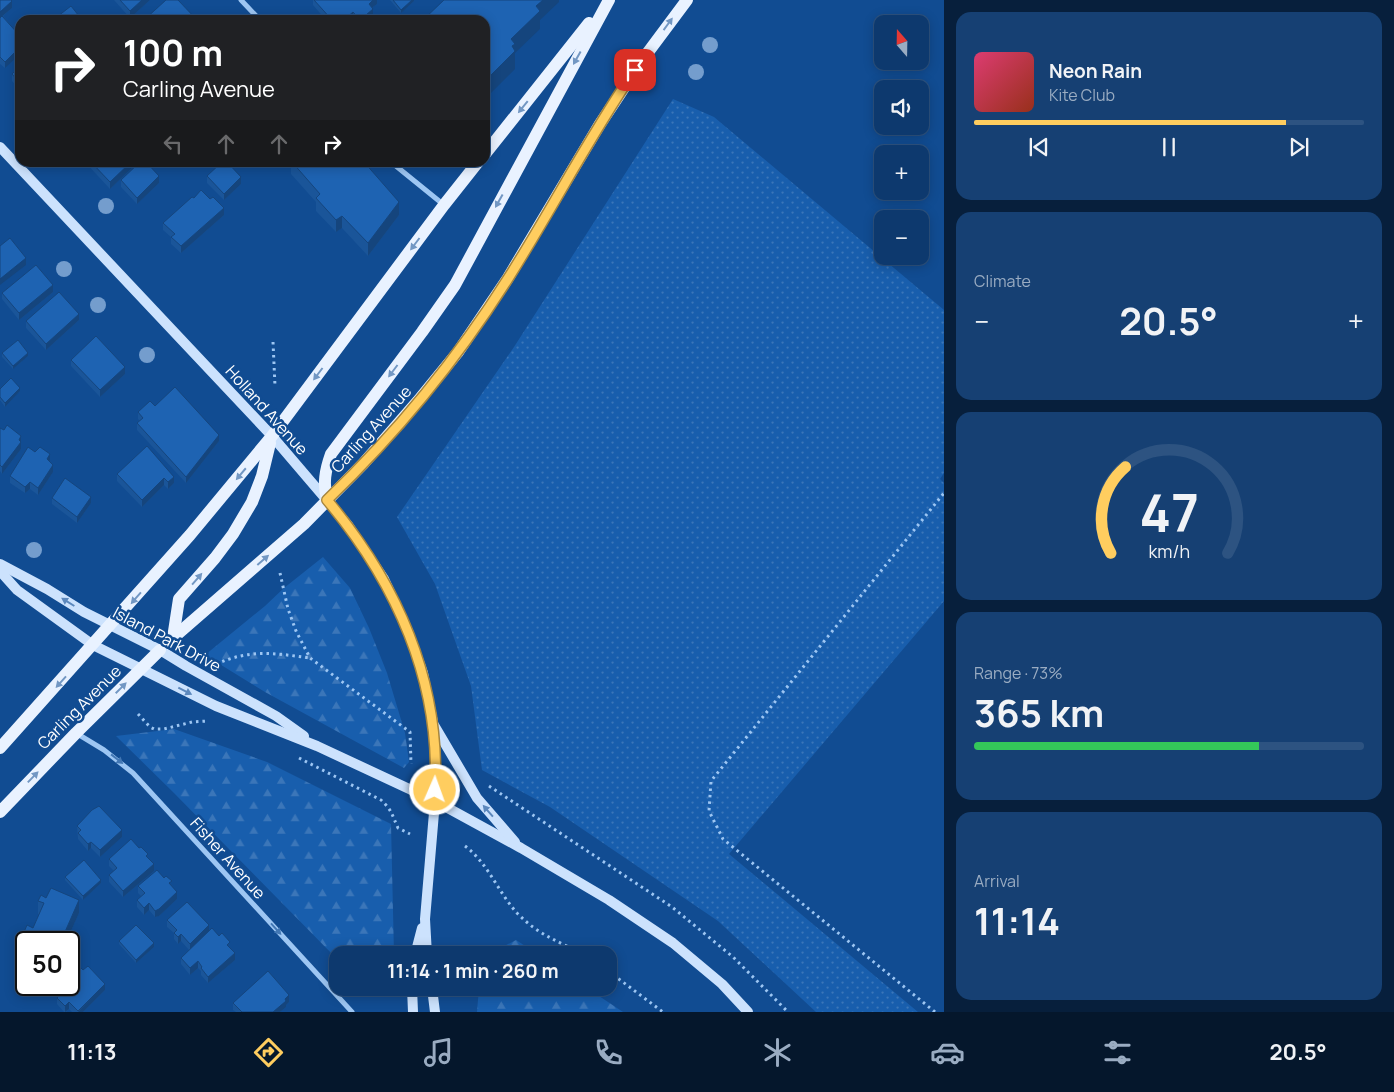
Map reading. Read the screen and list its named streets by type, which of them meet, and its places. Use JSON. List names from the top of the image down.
{
  "streets": {
    "main road": ["Holland Avenue", "Carling Avenue", "Island Park Drive"],
    "street": ["Fisher Avenue"]
  },
  "crossings": [
    ["Holland Avenue", "Carling Avenue"],
    ["Holland Avenue", "Island Park Drive"],
    ["Carling Avenue", "Island Park Drive"],
    ["Carling Avenue", "Fisher Avenue"]
  ],
  "one_way": ["Fisher Avenue"],
  "north": "top",
  "page": {
    "map_buttons": ["+", "−"],
    "turn": ["100 m", "Carling Avenue"],
    "song": ["Neon Rain", "Kite Club"],
    "tile": [
      "Climate",
      ["Range · 73%", "365 km"],
      ["Arrival", "11:14"]
    ],
    "heat": ["−", "20.5°", "+"],
    "limit": "50",
    "trip": "11:14 · 1 min · 260 m",
    "tabs": ["11:13", "20.5°"],
    "gauge": ["47", "km/h"]
  }
}
